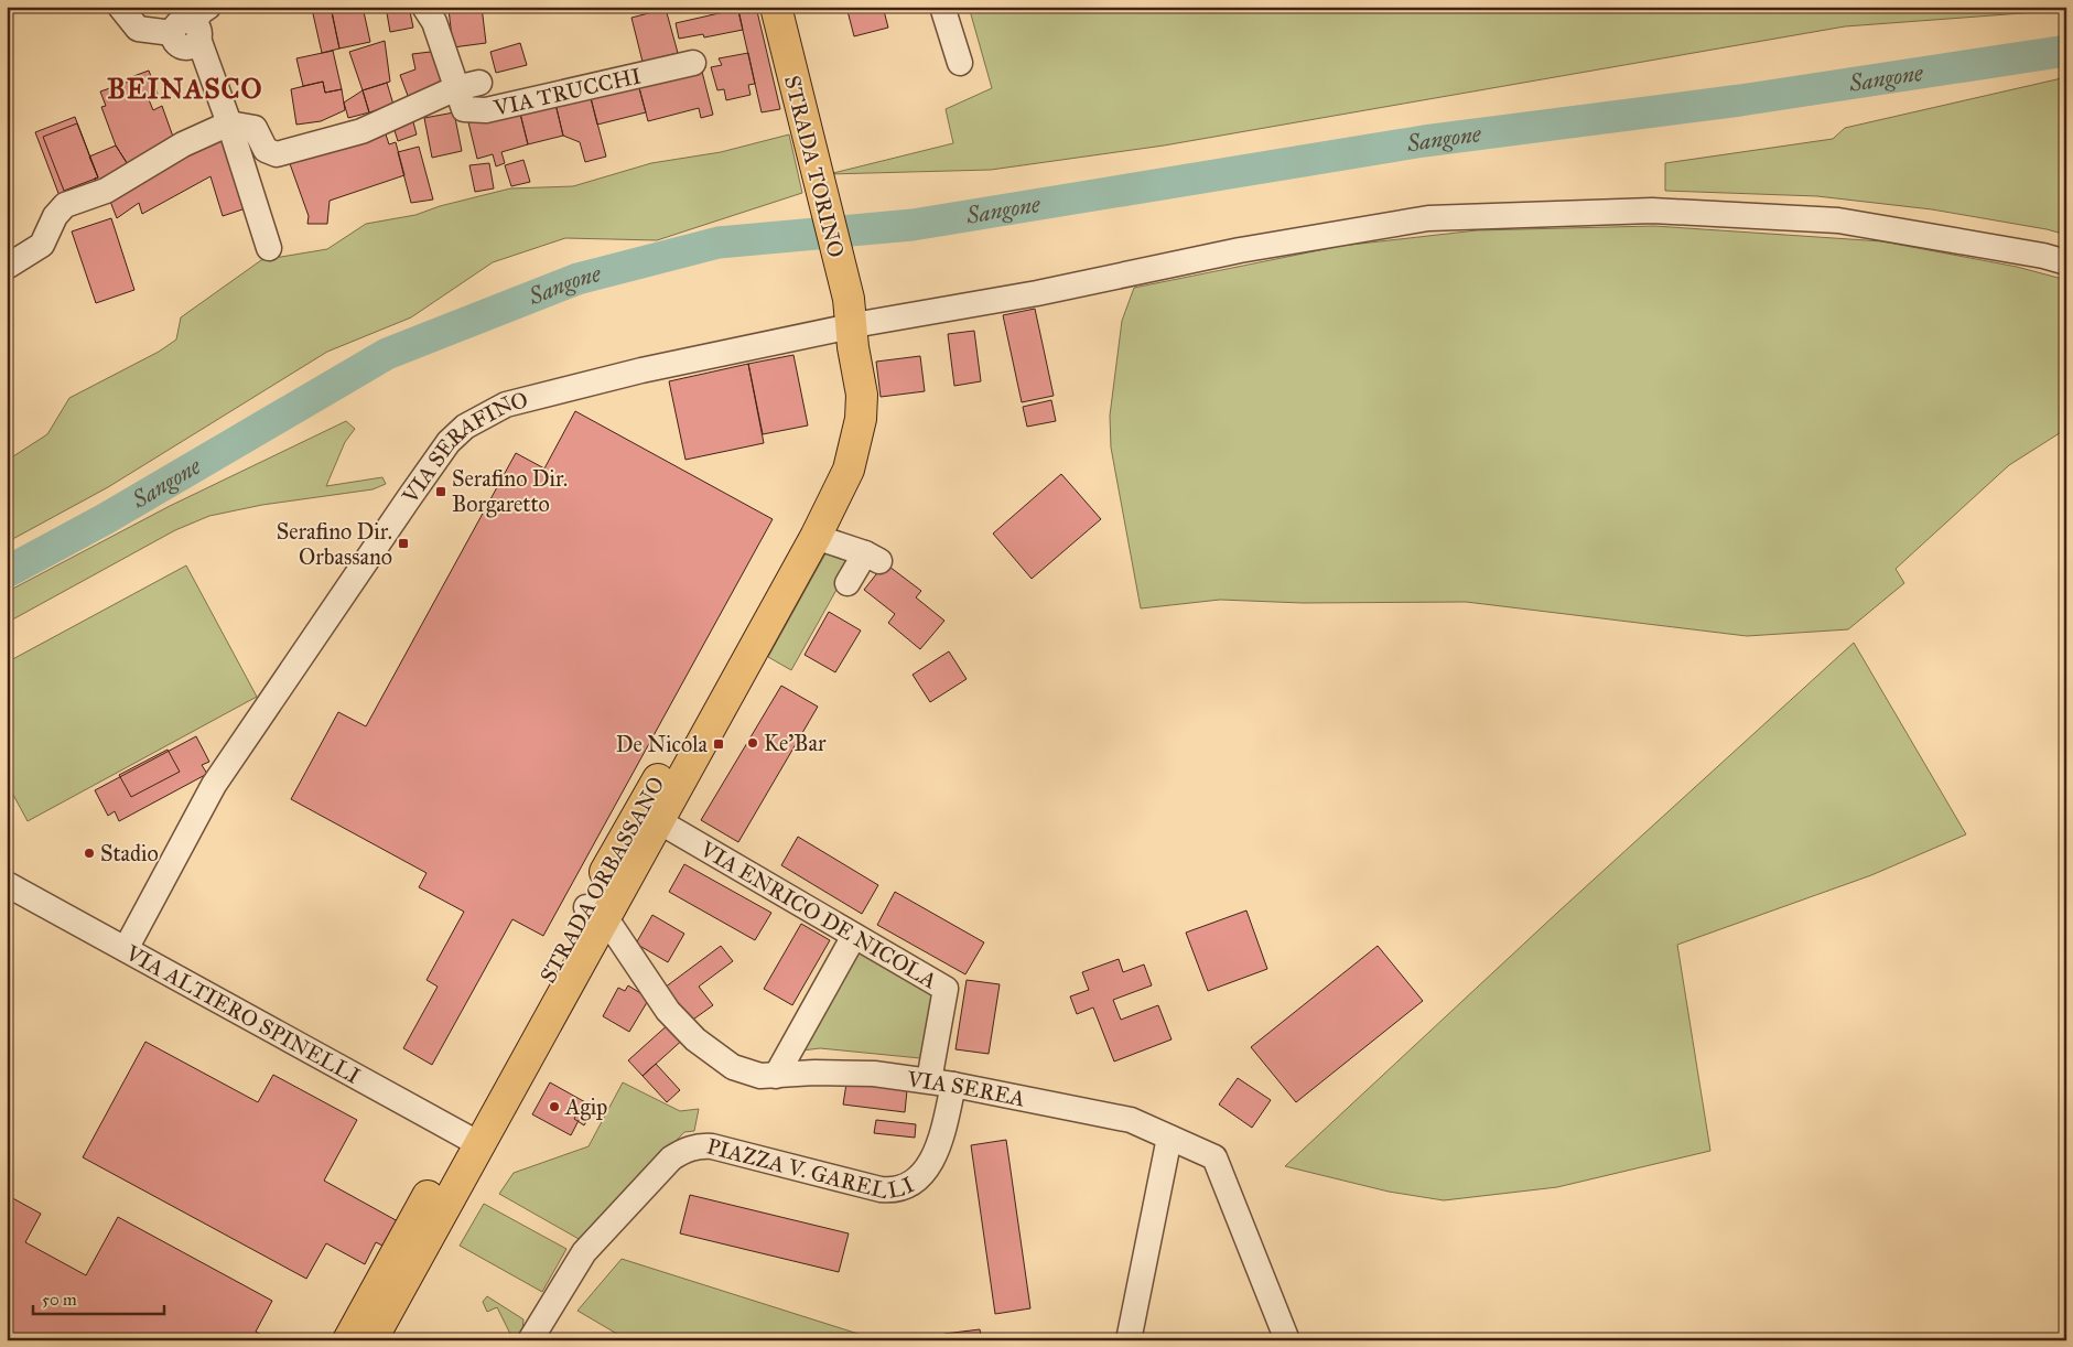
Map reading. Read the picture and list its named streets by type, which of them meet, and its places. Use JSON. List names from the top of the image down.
{
  "streets": {
    "main road": ["STRADA TORINO", "STRADA ORBASSANO"],
    "street": [
      "VIA TRUCCHI",
      "VIA SERAFINO",
      "VIA ENRICO DE NICOLA",
      "VIA ALTIERO SPINELLI",
      "VIA SEREA",
      "PIAZZA V. GARELLI"
    ]
  },
  "crossings": [
    ["STRADA TORINO", "VIA SERAFINO"],
    ["STRADA TORINO", "STRADA ORBASSANO"],
    ["VIA SERAFINO", "STRADA ORBASSANO"],
    ["VIA SERAFINO", "VIA ALTIERO SPINELLI"],
    ["STRADA ORBASSANO", "VIA ENRICO DE NICOLA"],
    ["STRADA ORBASSANO", "VIA ALTIERO SPINELLI"],
    ["STRADA ORBASSANO", "VIA SEREA"],
    ["VIA ENRICO DE NICOLA", "VIA SEREA"],
    ["VIA SEREA", "PIAZZA V. GARELLI"]
  ],
  "districts": ["BEINASCO"],
  "water": ["Sangone"],
  "places": {
    "transit": ["Serafino Dir. Borgaretto", "Serafino Dir. Orbassano", "De Nicola"],
    "other": ["Ke'Bar", "Stadio", "Agip"]
  },
  "scale_bar": "50 m"
}
